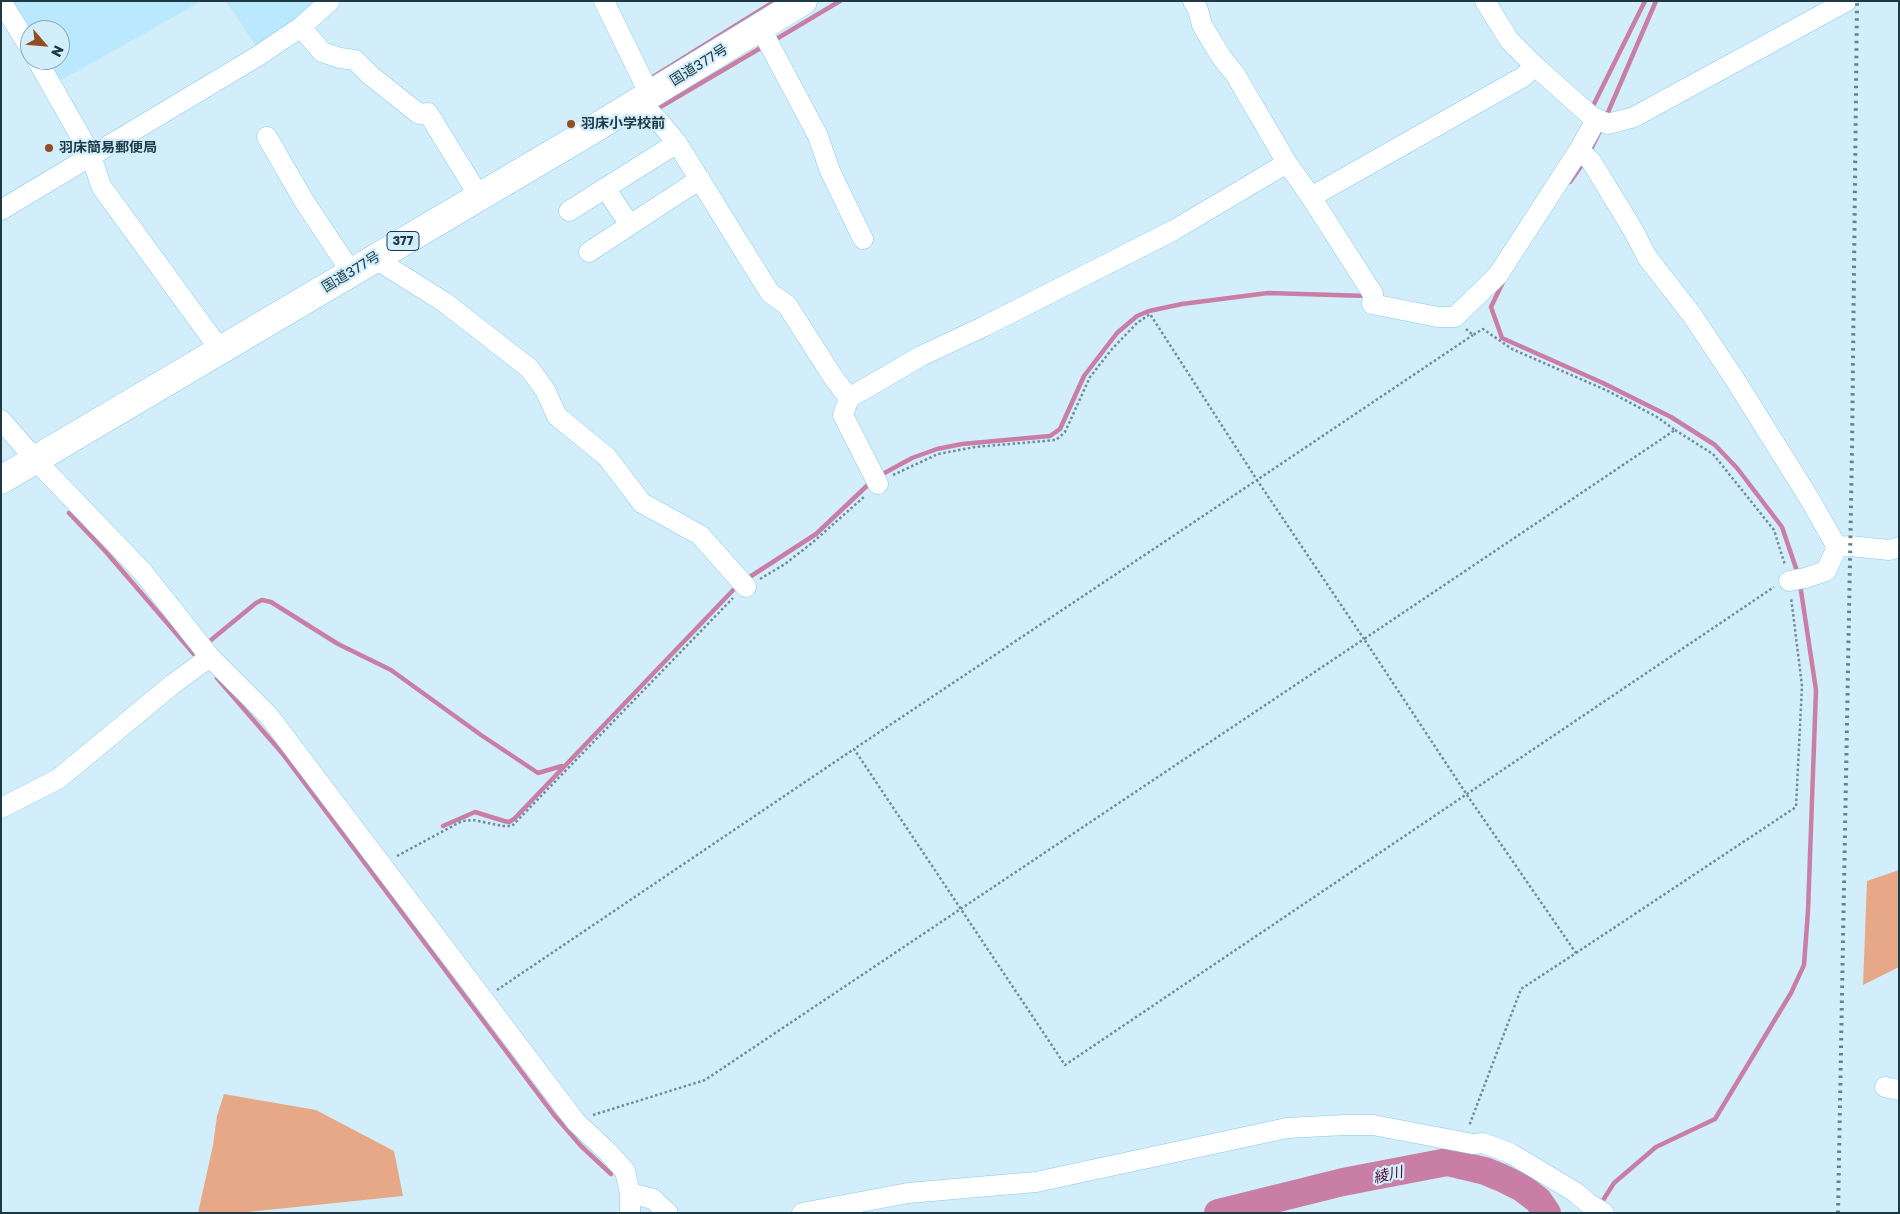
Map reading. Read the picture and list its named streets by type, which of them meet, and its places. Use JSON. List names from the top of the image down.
{
  "streets": {
    "highway": ["国道377号", "377"]
  },
  "water": ["綾川"],
  "places": ["羽床小学校前", "羽床簡易郵便局"],
  "north": "bottom right"
}
